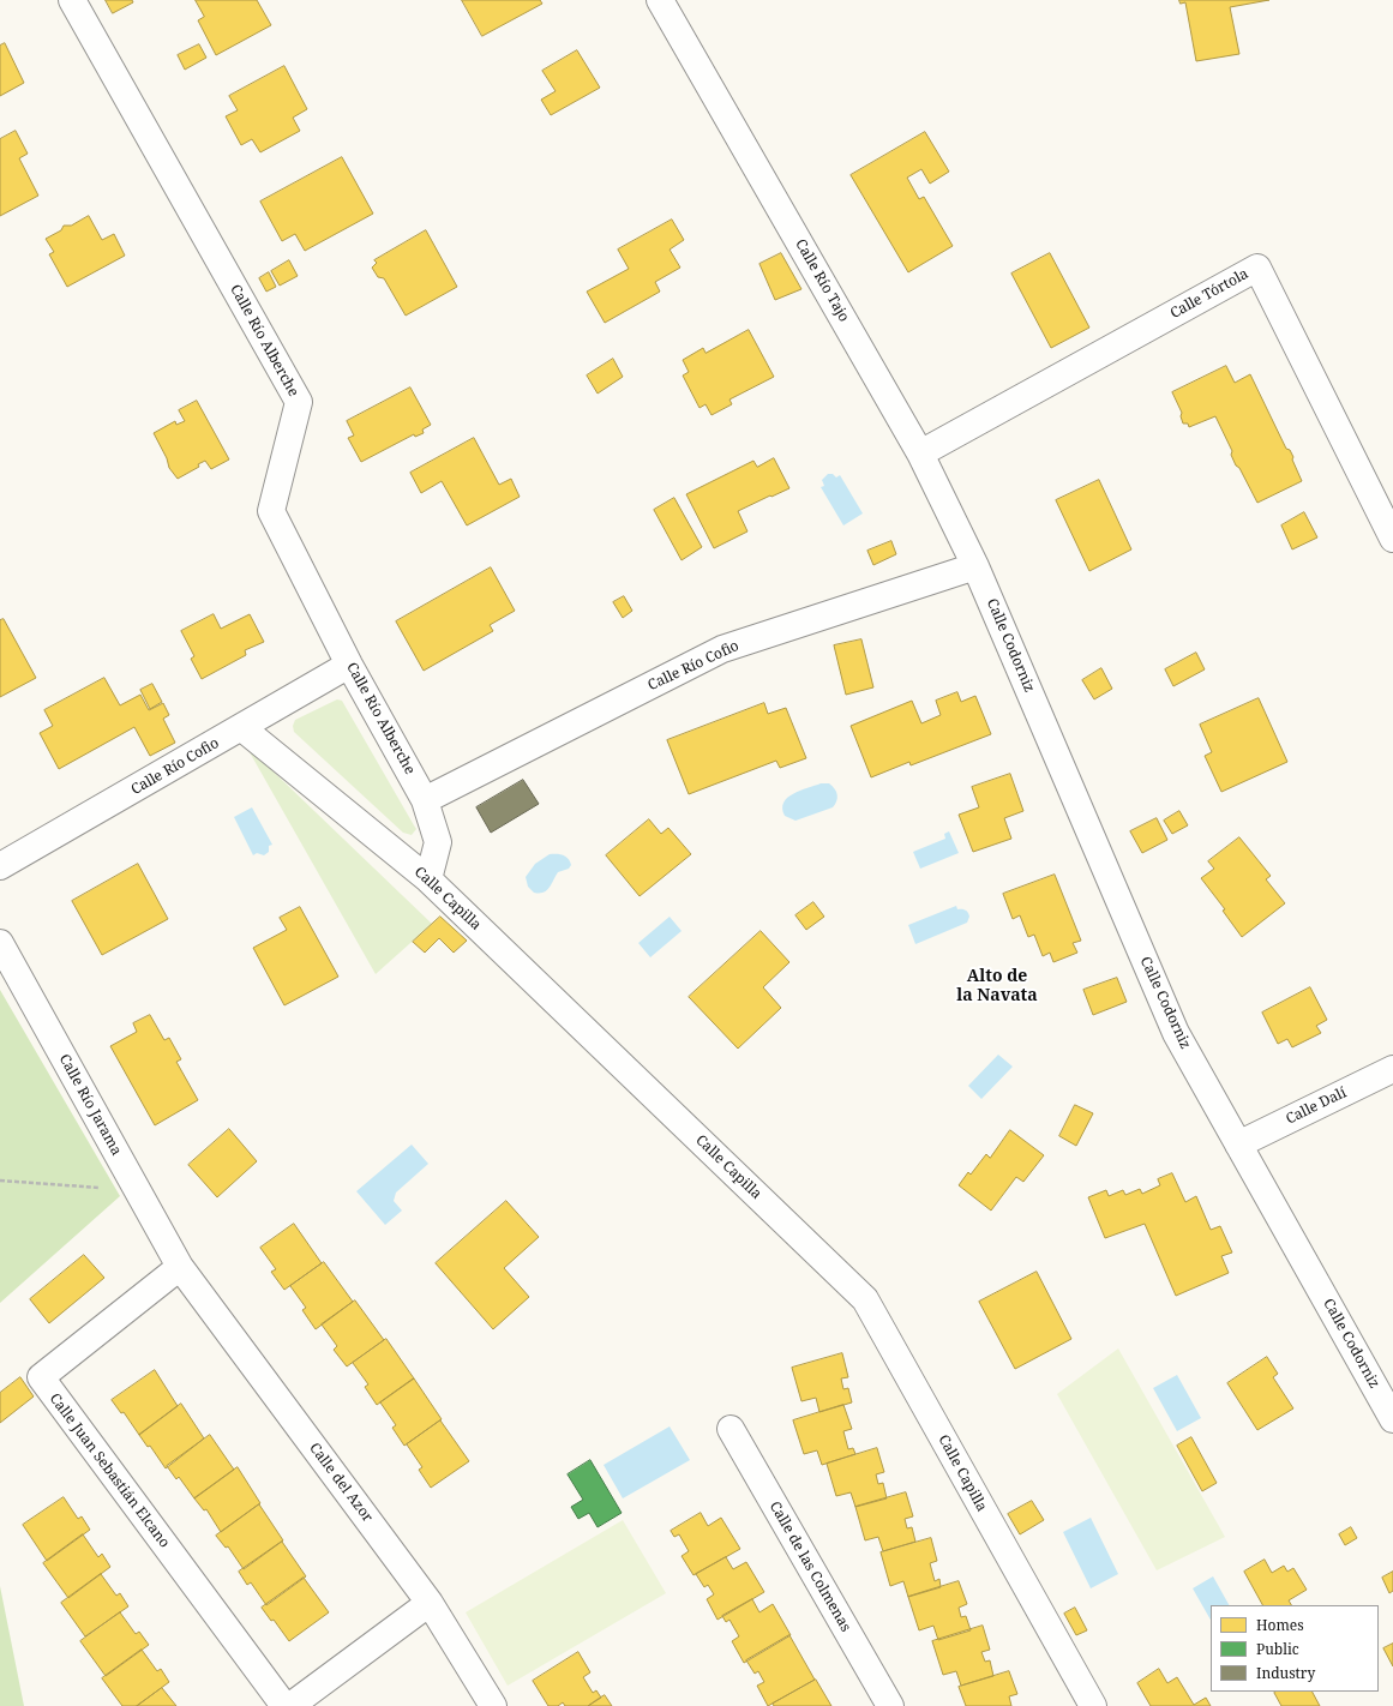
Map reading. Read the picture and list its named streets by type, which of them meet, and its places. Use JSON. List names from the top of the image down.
{
  "streets": {
    "street": [
      "Calle Río Tajo",
      "Calle Tórtola",
      "Calle Río Alberche",
      "Calle Codorniz",
      "Calle Río Cofio",
      "Calle Capilla",
      "Calle Río Jarama",
      "Calle Dalí",
      "Calle Juan Sebastián Elcano",
      "Calle del Azor",
      "Calle de las Colmenas"
    ]
  },
  "crossings": [
    ["Calle Río Tajo", "Calle Tórtola"],
    ["Calle Río Tajo", "Calle Codorniz"],
    ["Calle Río Tajo", "Calle Río Cofio"],
    ["Calle Río Alberche", "Calle Río Cofio"],
    ["Calle Río Alberche", "Calle Capilla"],
    ["Calle Codorniz", "Calle Río Cofio"],
    ["Calle Codorniz", "Calle Dalí"],
    ["Calle Río Cofio", "Calle Capilla"],
    ["Calle Río Jarama", "Calle Juan Sebastián Elcano"],
    ["Calle Río Jarama", "Calle del Azor"],
    ["Calle Juan Sebastián Elcano", "Calle del Azor"]
  ],
  "districts": ["Alto de la Navata"],
  "legend": ["Homes", "Public", "Industry"]
}
